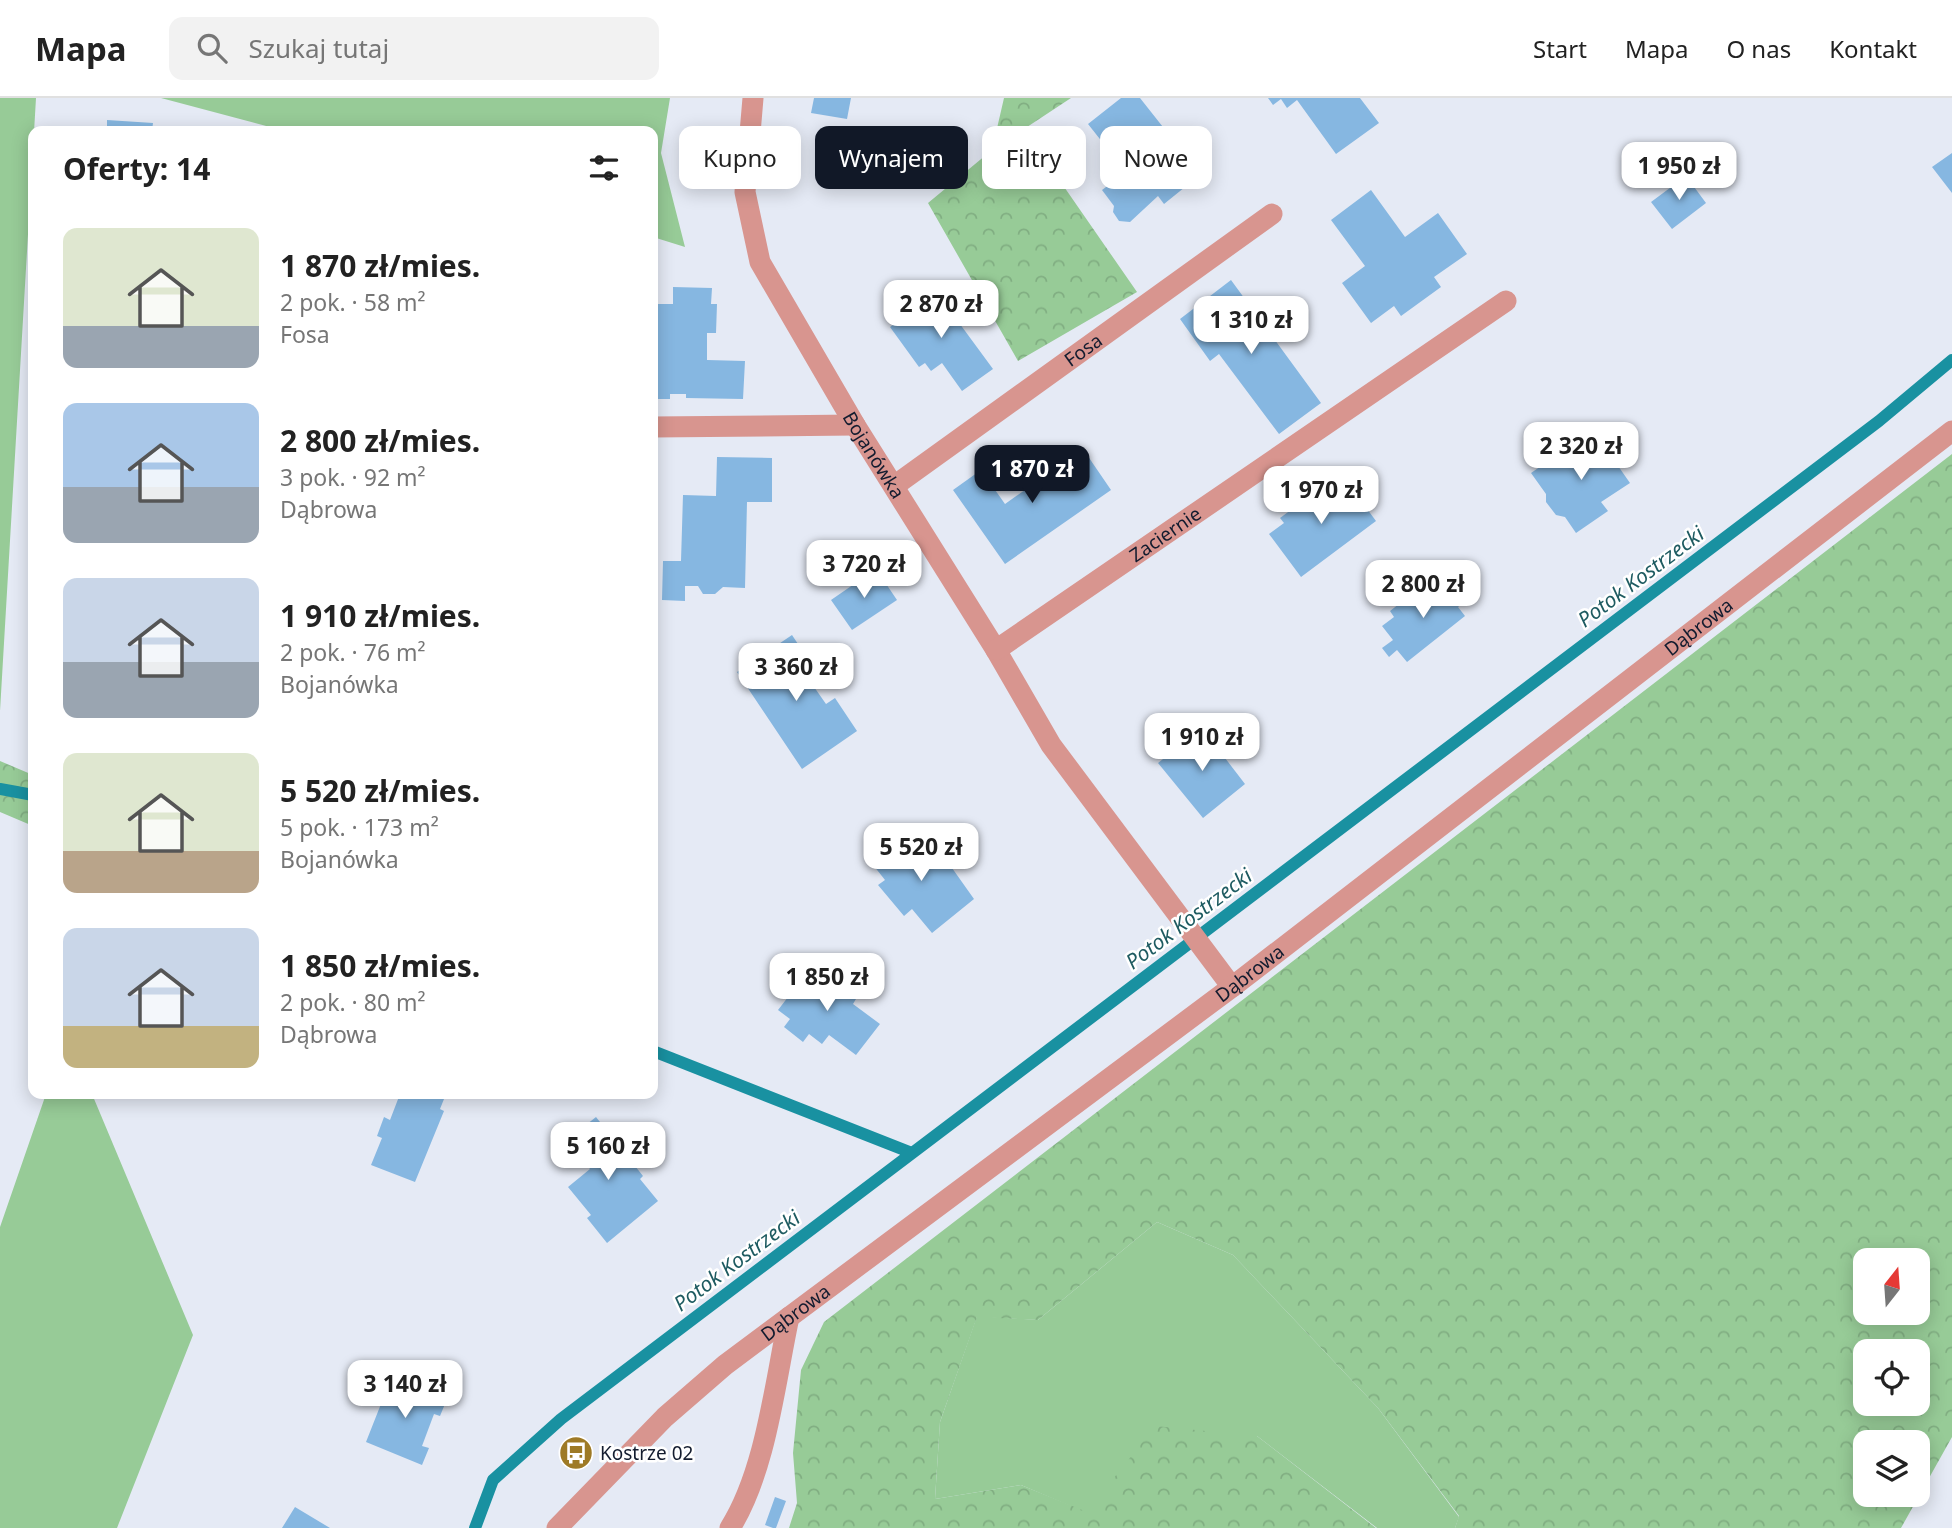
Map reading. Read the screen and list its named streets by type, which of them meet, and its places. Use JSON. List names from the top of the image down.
{
  "streets": {
    "street": [
      "Fosa",
      "Bojanówka",
      "Zaciernie",
      "Dąbrowa"
    ]
  },
  "crossings": [
    ["Fosa", "Bojanówka"],
    ["Bojanówka", "Zaciernie"],
    ["Bojanówka", "Dąbrowa"]
  ],
  "water": ["Potok Kostrzecki"],
  "places": {
    "bus stop": ["Kostrze 02"]
  },
  "north": "top",
  "page": {
    "header": "Mapa",
    "search": "Szukaj tutaj",
    "nav": [
      "Start",
      "Mapa",
      "O nas",
      "Kontakt"
    ],
    "chip": [
      "Kupno",
      "Wynajem",
      "Filtry",
      "Nowe"
    ],
    "heading": "Oferty: 14",
    "price": [
      "1 950 zł",
      "2 870 zł",
      "1 310 zł",
      "2 320 zł",
      "1 870 zł",
      "1 970 zł",
      "3 720 zł",
      "2 800 zł",
      "3 360 zł",
      "1 910 zł",
      "5 520 zł",
      "1 850 zł",
      "5 160 zł",
      "3 140 zł"
    ],
    "list": [
      {
        "name": "1 870 zł/mies.",
        "note": "2 pok. · 58 m² · Fosa"
      },
      {
        "name": "2 800 zł/mies.",
        "note": "3 pok. · 92 m² · Dąbrowa"
      },
      {
        "name": "1 910 zł/mies.",
        "note": "2 pok. · 76 m² · Bojanówka"
      },
      {
        "name": "5 520 zł/mies.",
        "note": "5 pok. · 173 m² · Bojanówka"
      },
      {
        "name": "1 850 zł/mies.",
        "note": "2 pok. · 80 m² · Dąbrowa"
      }
    ]
  }
}
